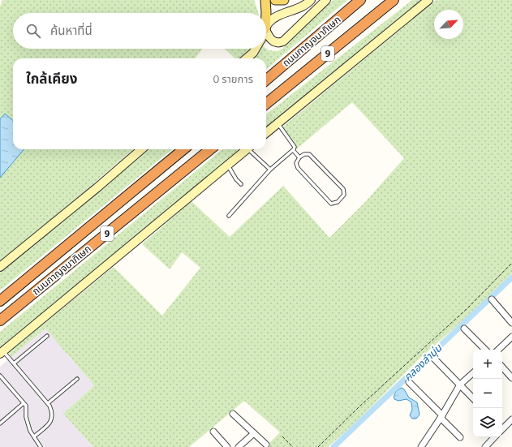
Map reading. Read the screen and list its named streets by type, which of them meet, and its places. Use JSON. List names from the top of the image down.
{
  "streets": {
    "highway": ["ถนนกาญจนาภิเษก", "9"]
  },
  "water": ["คลองลำนุ่น"],
  "north": "top right",
  "page": {
    "search": "ค้นหาที่นี่",
    "heading": ["ใกล้เคียง", "0 รายการ"],
    "map_buttons": ["+", "−"]
  }
}
